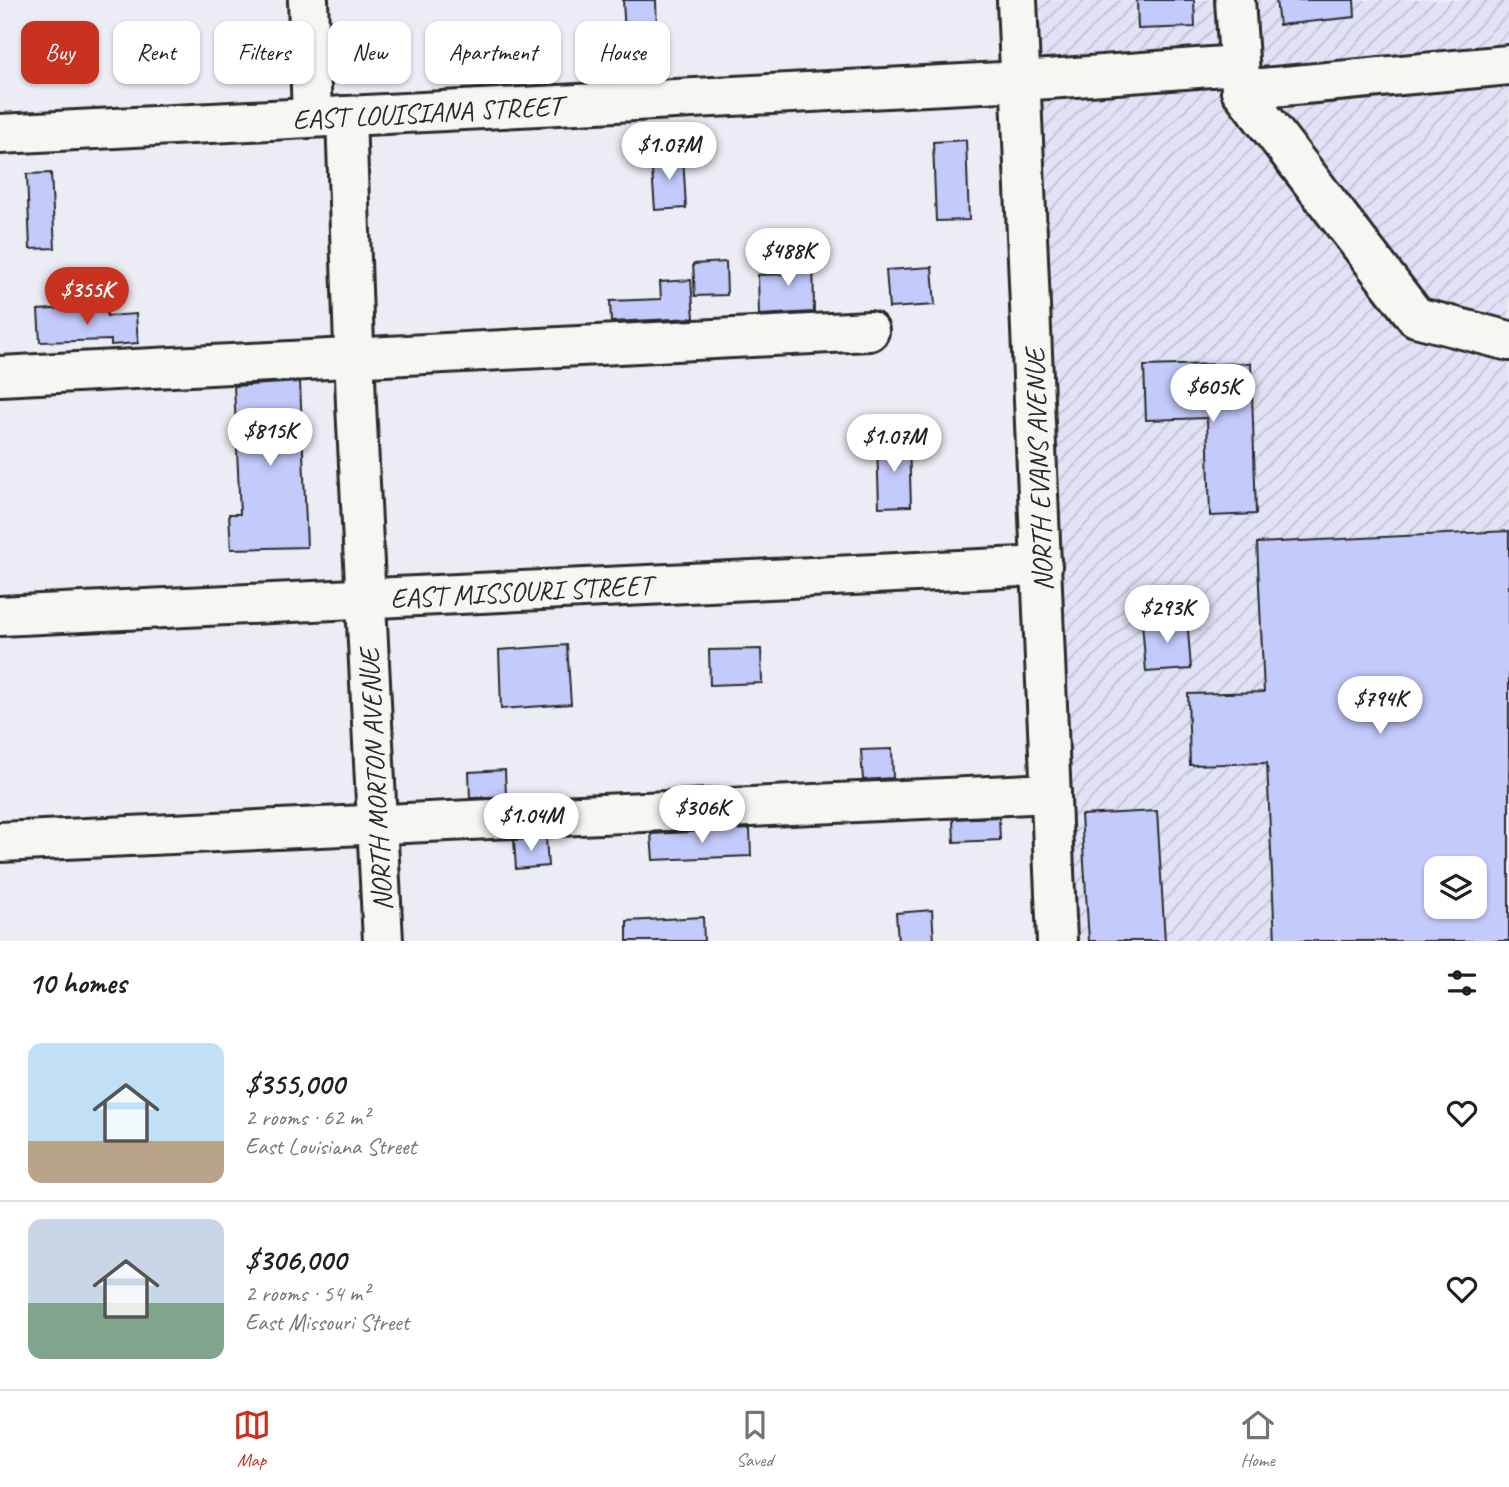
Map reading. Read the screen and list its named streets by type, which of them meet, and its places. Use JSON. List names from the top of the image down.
{
  "streets": {
    "street": [
      "EAST LOUISIANA STREET",
      "NORTH EVANS AVENUE",
      "EAST MISSOURI STREET",
      "NORTH MORTON AVENUE"
    ]
  },
  "crossings": [
    ["EAST LOUISIANA STREET", "NORTH EVANS AVENUE"],
    ["EAST LOUISIANA STREET", "NORTH MORTON AVENUE"],
    ["NORTH EVANS AVENUE", "EAST MISSOURI STREET"],
    ["EAST MISSOURI STREET", "NORTH MORTON AVENUE"]
  ],
  "page": {
    "chip": [
      "Buy",
      "Rent",
      "Filters",
      "New",
      "Apartment",
      "House"
    ],
    "price": [
      "$1.07M",
      "$488K",
      "$355K",
      "$605K",
      "$815K",
      "$1.07M",
      "$293K",
      "$794K",
      "$306K",
      "$1.04M"
    ],
    "heading": "10 homes",
    "list": [
      {
        "name": "$355,000",
        "note": "2 rooms · 62 m² · East Louisiana Street"
      },
      {
        "name": "$306,000",
        "note": "2 rooms · 54 m² · East Missouri Street"
      }
    ],
    "tabs": ["Map", "Saved", "Home"]
  }
}
